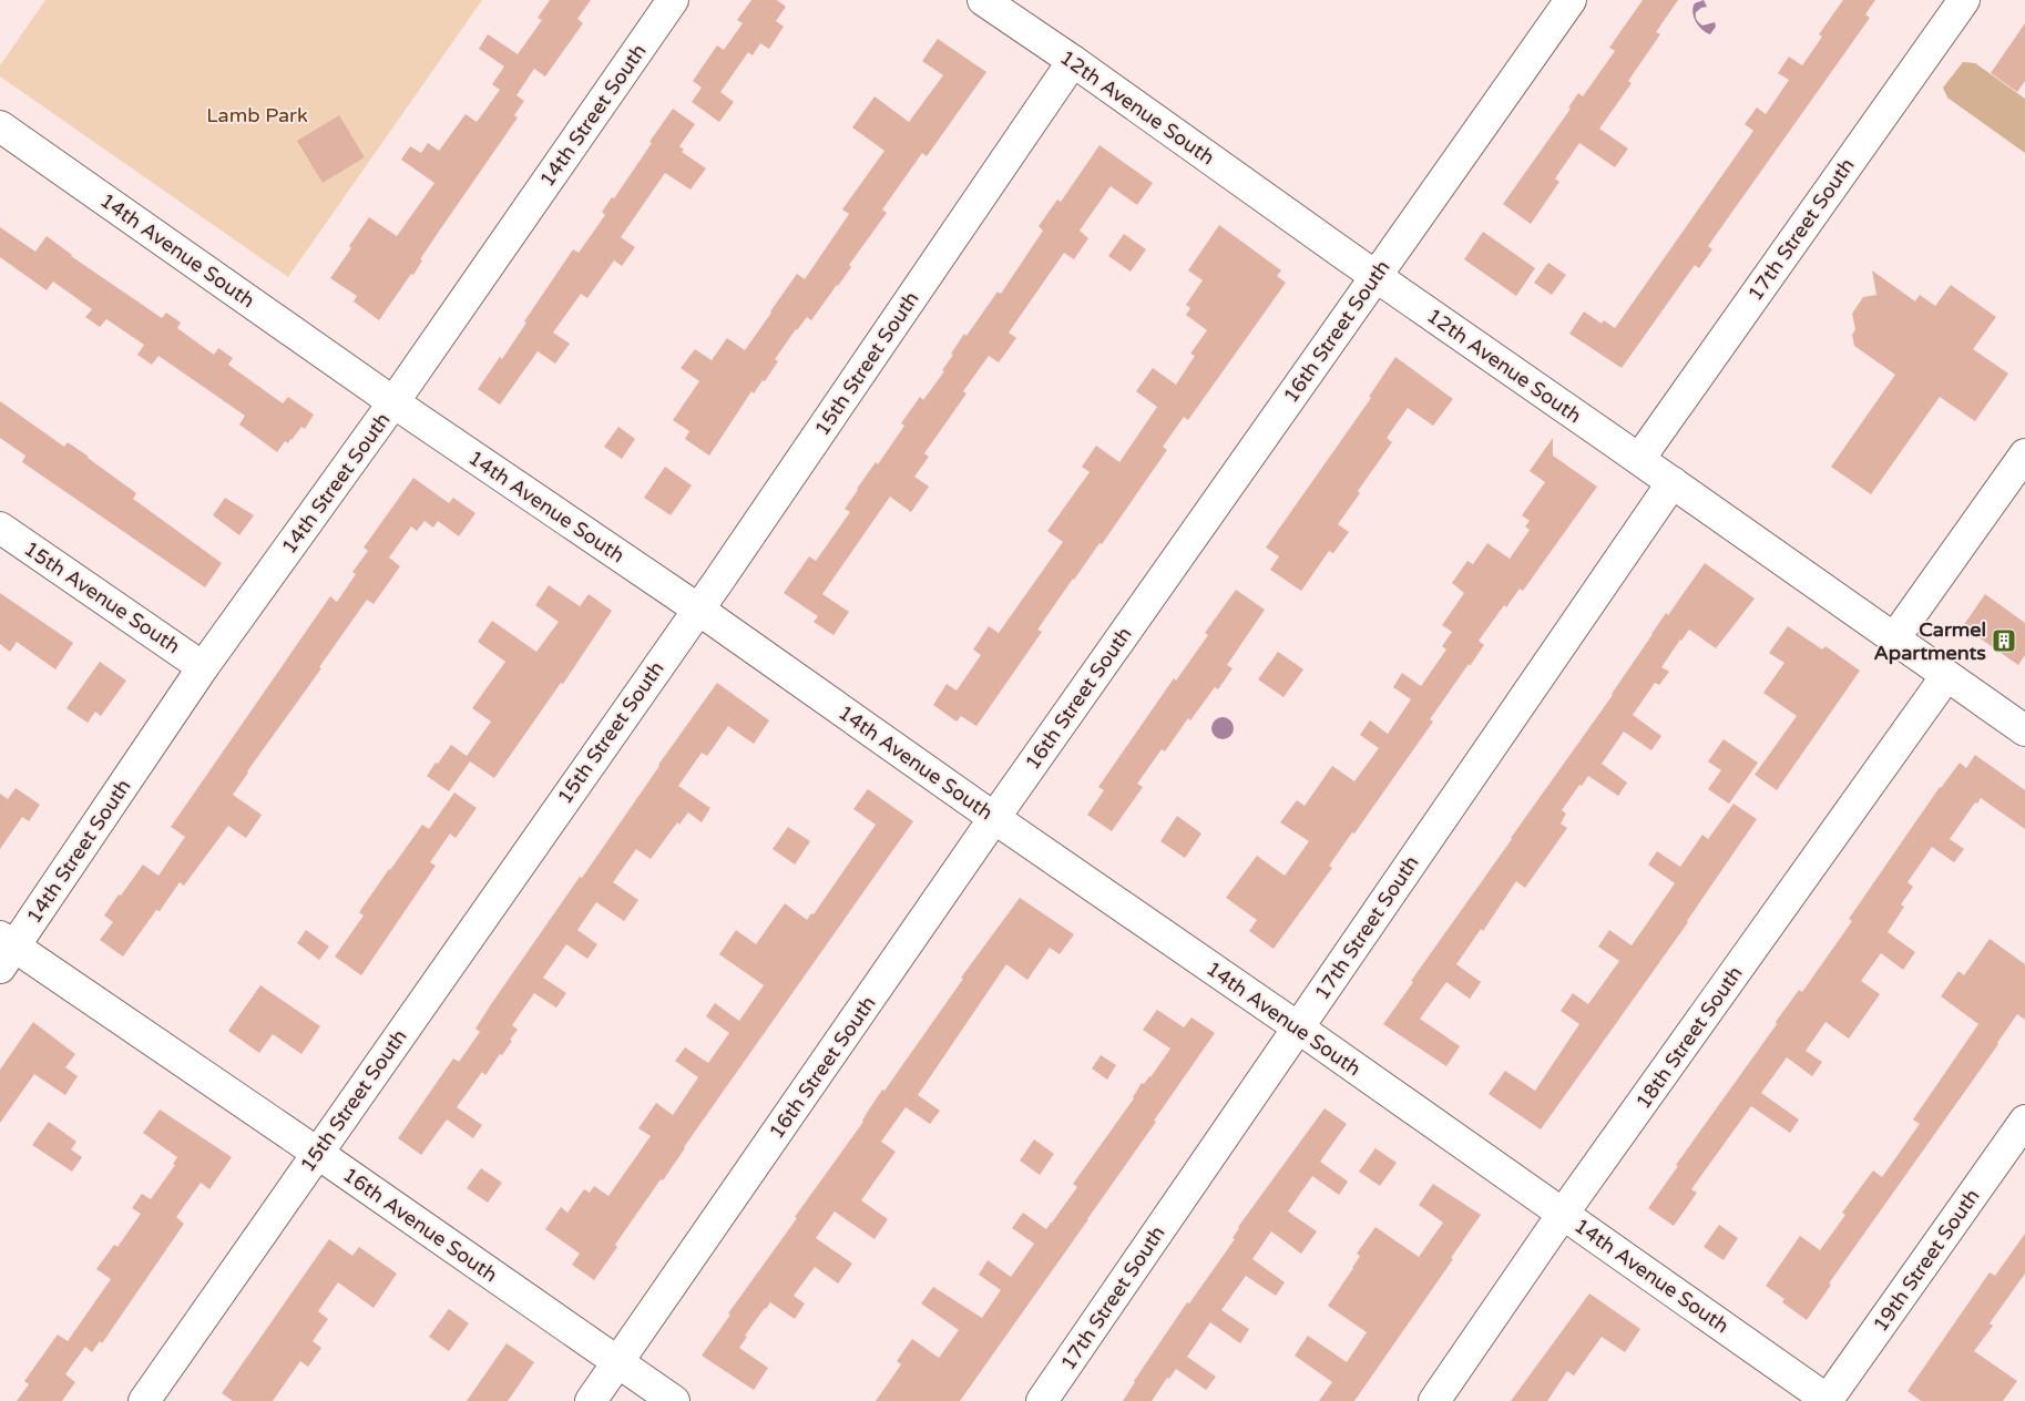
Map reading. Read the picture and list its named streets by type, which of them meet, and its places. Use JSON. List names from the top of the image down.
{
  "streets": {
    "street": [
      "12th Avenue South",
      "14th Street South",
      "17th Street South",
      "14th Avenue South",
      "16th Street South",
      "15th Street South",
      "15th Avenue South",
      "18th Street South",
      "16th Avenue South",
      "19th Street South"
    ]
  },
  "crossings": [
    ["12th Avenue South", "17th Street South"],
    ["12th Avenue South", "16th Street South"],
    ["12th Avenue South", "15th Street South"],
    ["12th Avenue South", "18th Street South"],
    ["14th Street South", "14th Avenue South"],
    ["14th Street South", "15th Avenue South"],
    ["14th Street South", "16th Avenue South"],
    ["17th Street South", "14th Avenue South"],
    ["14th Avenue South", "16th Street South"],
    ["14th Avenue South", "15th Street South"],
    ["14th Avenue South", "18th Street South"],
    ["14th Avenue South", "19th Street South"],
    ["16th Street South", "16th Avenue South"],
    ["15th Street South", "16th Avenue South"]
  ],
  "parks": ["Lamb Park"],
  "places": {
    "building": ["Carmel Apartments"]
  }
}
